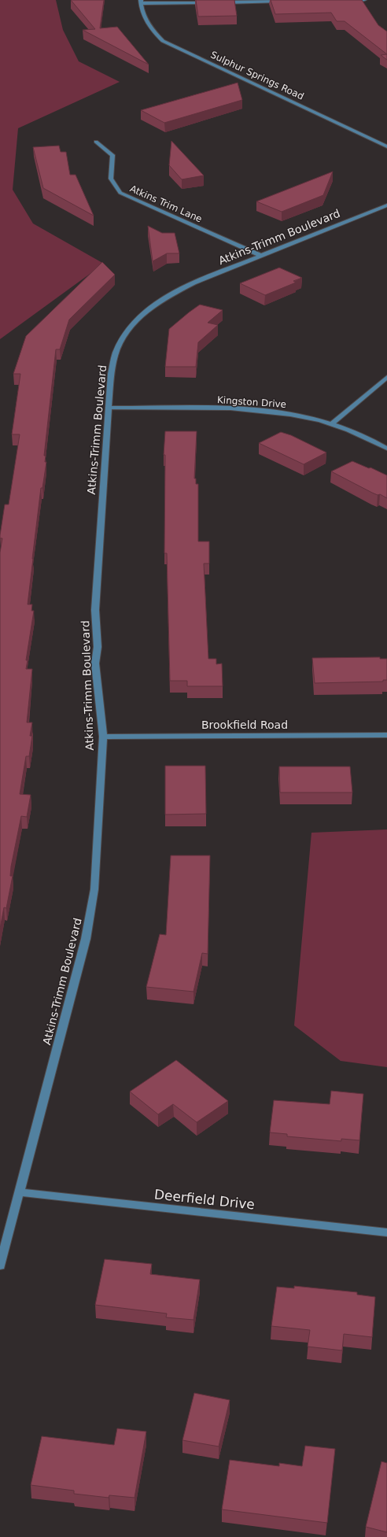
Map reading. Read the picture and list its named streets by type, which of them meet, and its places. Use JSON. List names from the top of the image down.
{
  "streets": {
    "street": [
      "Sulphur Springs Road",
      "Atkins Trim Lane",
      "Atkins-Trimm Boulevard",
      "Kingston Drive",
      "Brookfield Road",
      "Deerfield Drive"
    ]
  },
  "crossings": [
    ["Atkins Trim Lane", "Atkins-Trimm Boulevard"],
    ["Atkins-Trimm Boulevard", "Kingston Drive"],
    ["Atkins-Trimm Boulevard", "Brookfield Road"],
    ["Atkins-Trimm Boulevard", "Deerfield Drive"]
  ]
}
